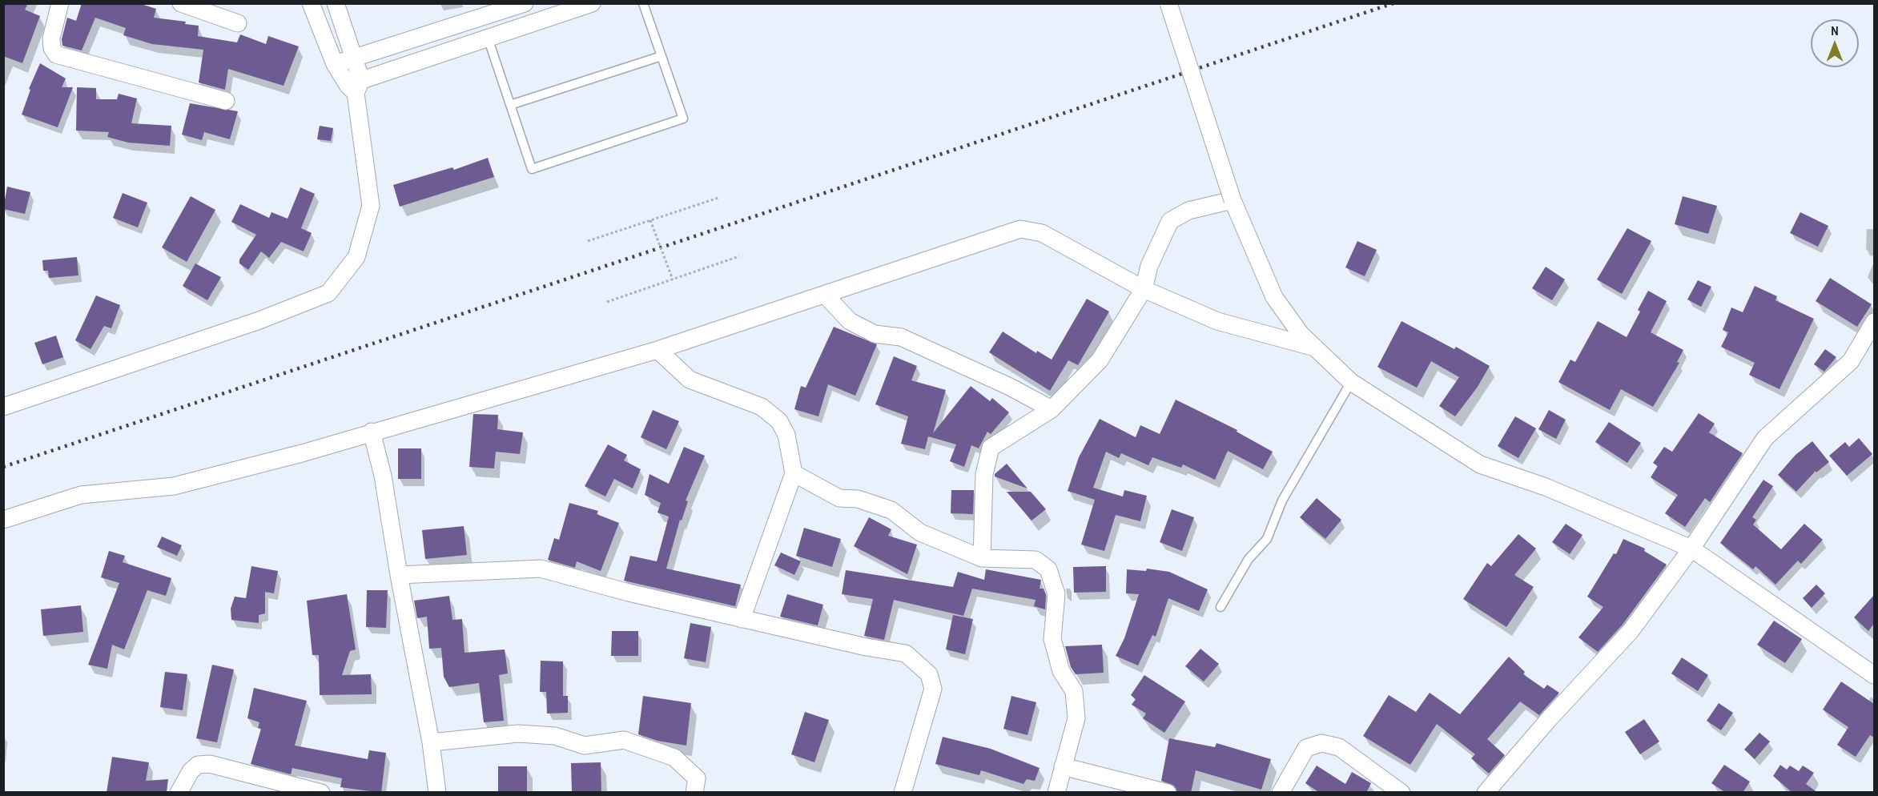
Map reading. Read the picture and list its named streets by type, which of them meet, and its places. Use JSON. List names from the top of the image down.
{
  "north": "top"
}
